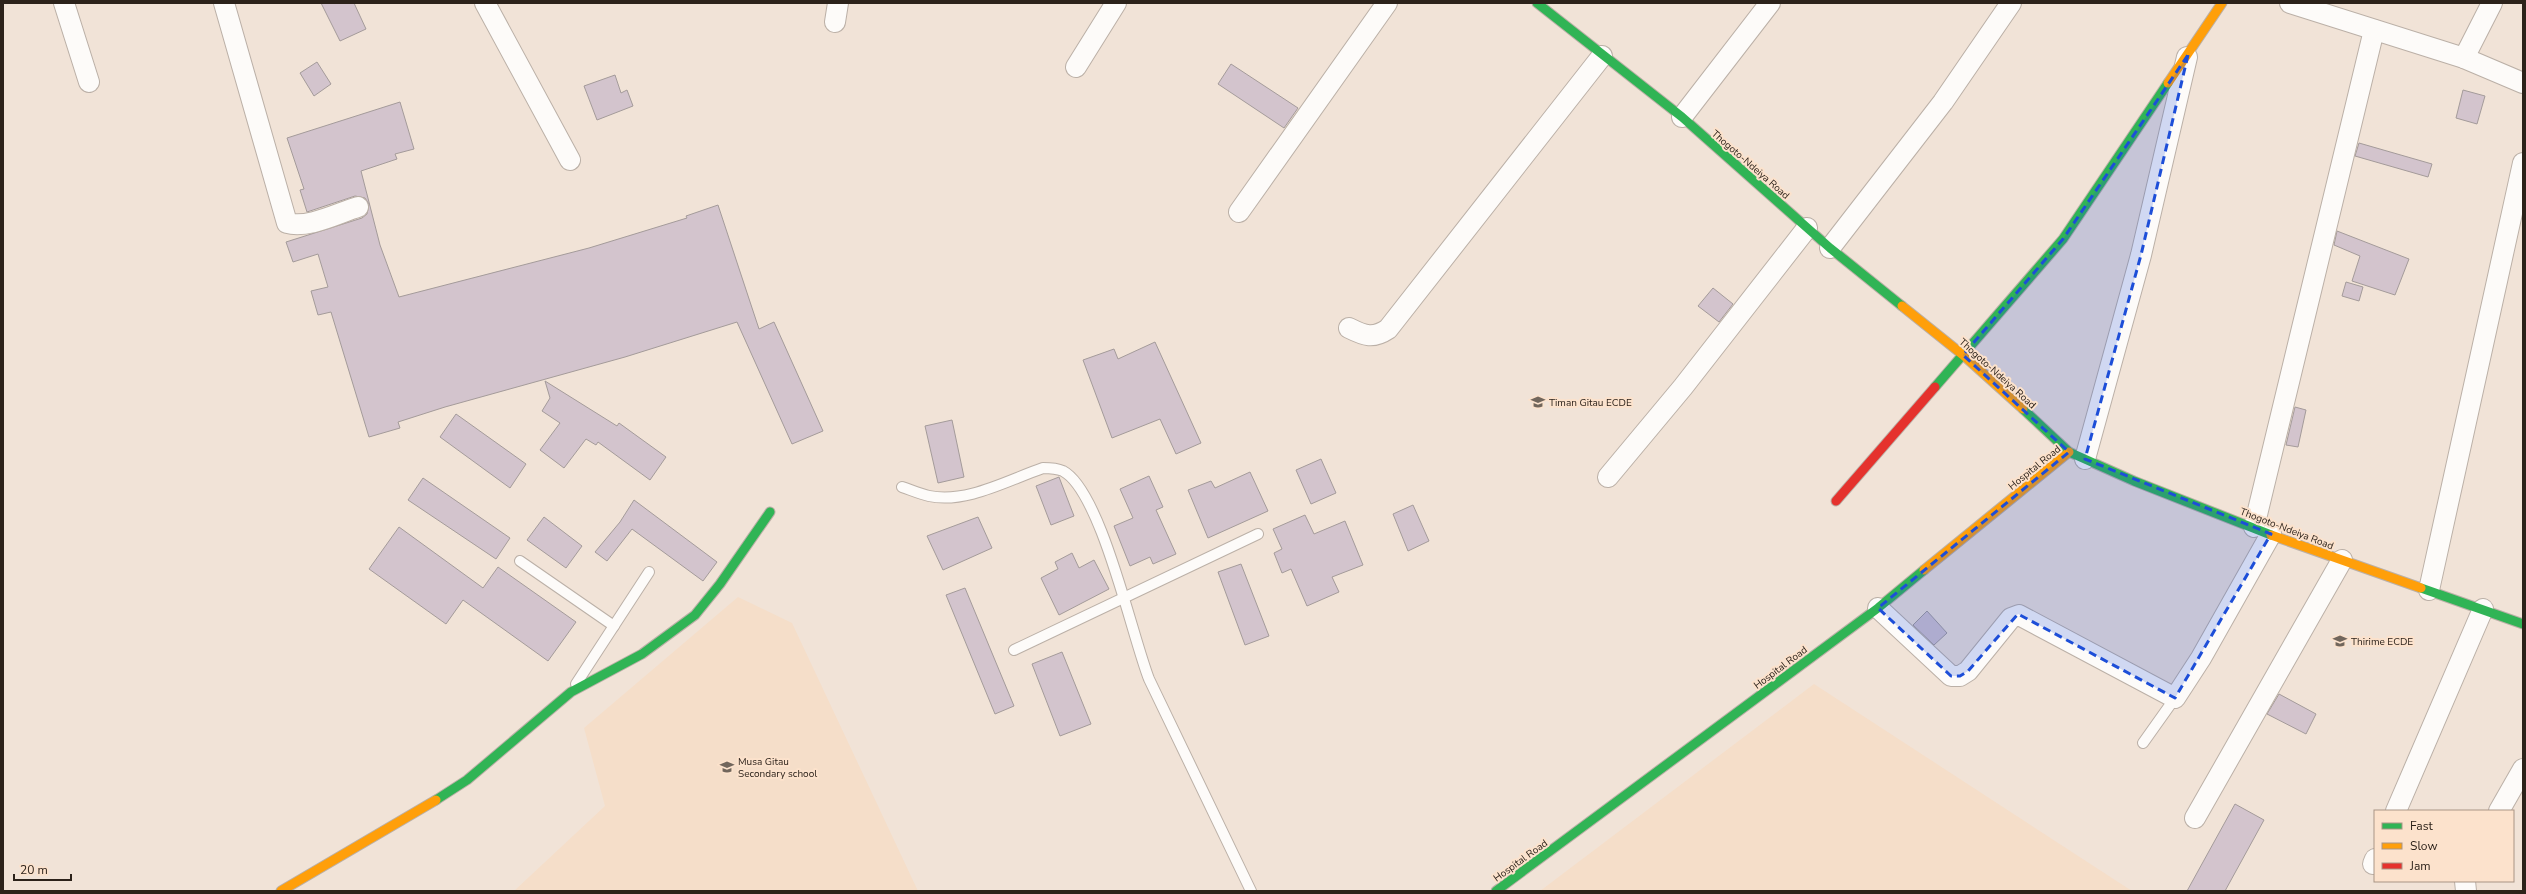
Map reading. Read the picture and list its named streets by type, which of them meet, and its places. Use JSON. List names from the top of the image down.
{
  "streets": {
    "street": ["Thogoto-Ndeiya Road", "Hospital Road"]
  },
  "crossings": [
    ["Thogoto-Ndeiya Road", "Hospital Road"]
  ],
  "places": {
    "school or university": ["Timan Gitau ECDE", "Thirime ECDE", "Musa Gitau Secondary school"]
  },
  "legend": ["Fast", "Slow", "Jam"],
  "scale_bar": "20 m"
}
